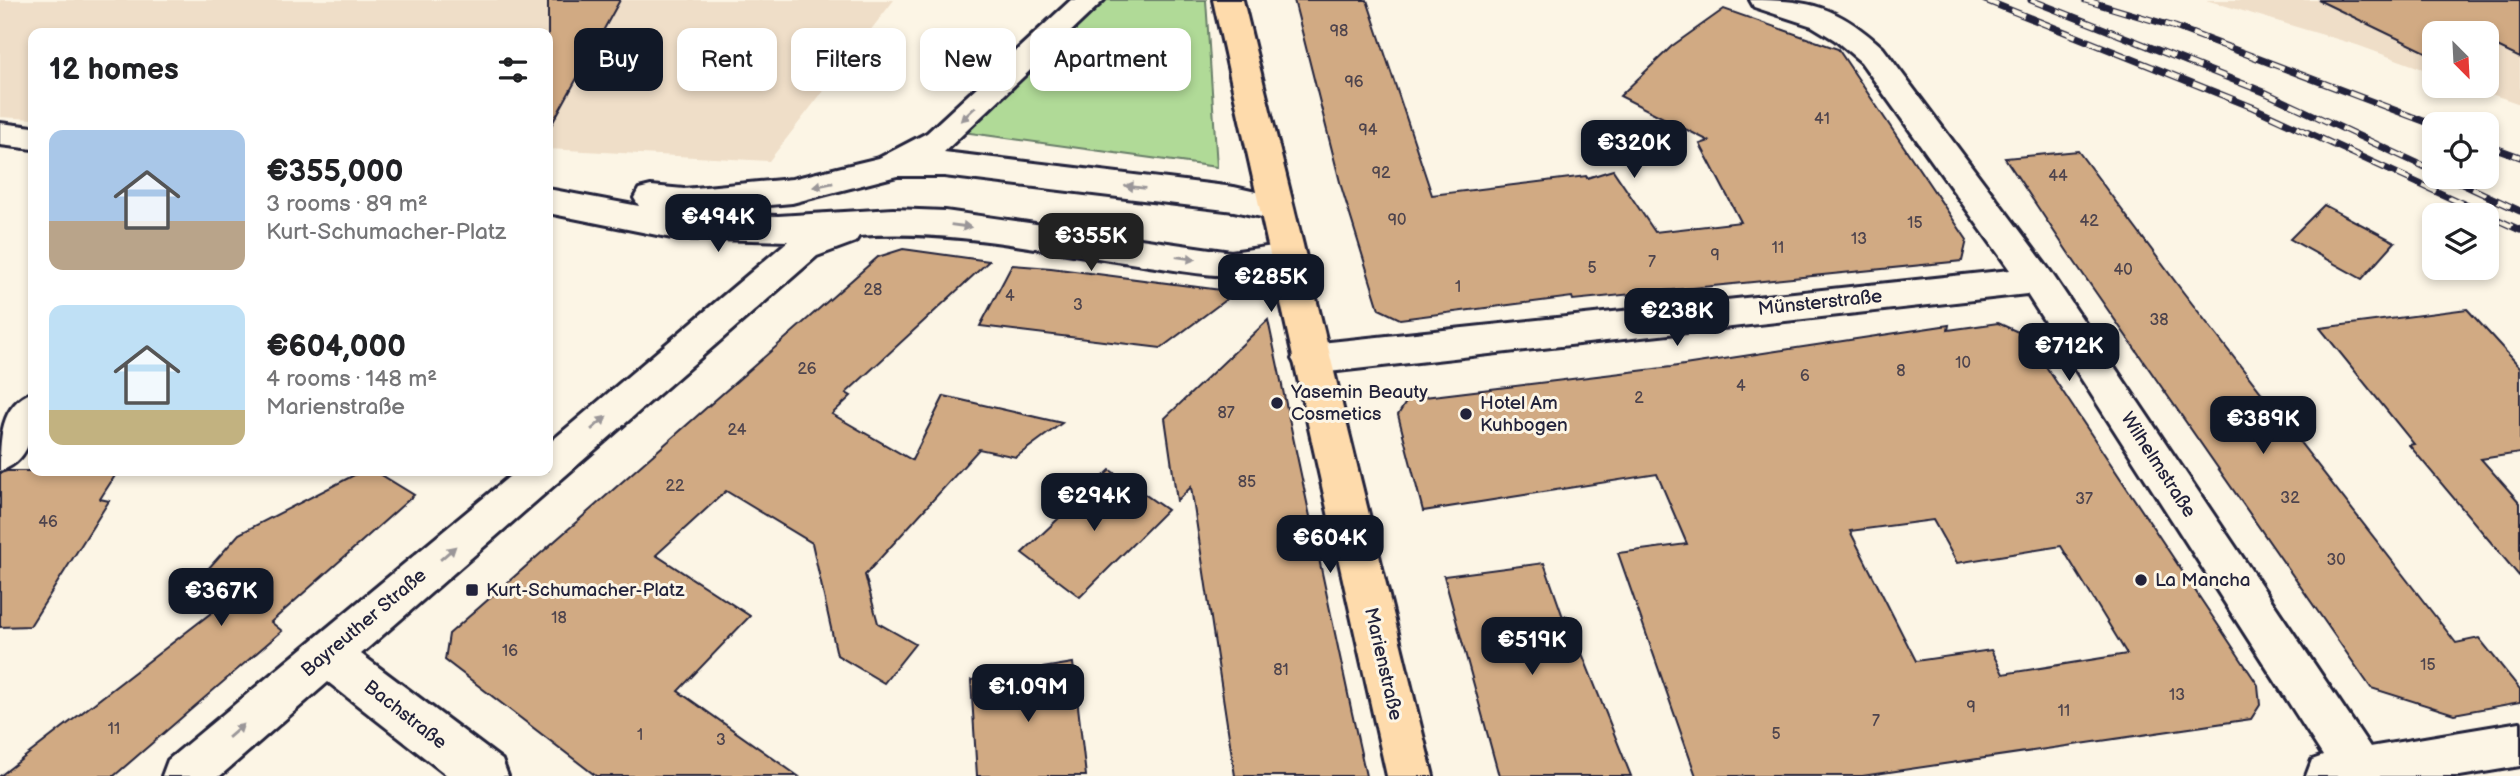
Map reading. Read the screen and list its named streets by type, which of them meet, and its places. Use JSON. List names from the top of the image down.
{
  "streets": {
    "main road": ["Marienstraße"],
    "street": [
      "Münsterstraße",
      "Wilhelmstraße",
      "Bayreuther Straße",
      "Bachstraße"
    ]
  },
  "crossings": [
    ["Münsterstraße", "Wilhelmstraße"],
    ["Münsterstraße", "Marienstraße"],
    ["Bayreuther Straße", "Bachstraße"]
  ],
  "one_way": ["Bayreuther Straße"],
  "places": {
    "other": ["Yasemin Beauty Cosmetics", "Hotel Am Kuhbogen", "La Mancha"],
    "transit": ["Kurt-Schumacher-Platz"]
  },
  "house_numbers": [
    "98",
    "96",
    "41",
    "94",
    "92",
    "44",
    "90",
    "42",
    "15",
    "13",
    "11",
    "9",
    "7",
    "5",
    "40",
    "1",
    "28",
    "4",
    "3",
    "38",
    "10",
    "26",
    "8",
    "6",
    "4",
    "2",
    "87",
    "24",
    "85",
    "22",
    "32",
    "37",
    "46",
    "30",
    "18",
    "16",
    "15",
    "81",
    "13",
    "9",
    "11",
    "7",
    "11",
    "5",
    "1",
    "3"
  ],
  "north": "bottom right",
  "page": {
    "chip": [
      "Buy",
      "Rent",
      "Filters",
      "New",
      "Apartment"
    ],
    "heading": "12 homes",
    "list": [
      {
        "name": "€355,000",
        "note": "3 rooms · 89 m² · Kurt-Schumacher-Platz"
      },
      {
        "name": "€604,000",
        "note": "4 rooms · 148 m² · Marienstraße"
      }
    ],
    "price": [
      "€320K",
      "€494K",
      "€355K",
      "€285K",
      "€238K",
      "€712K",
      "€389K",
      "€294K",
      "€604K",
      "€367K",
      "€519K",
      "€1.09M"
    ]
  }
}
